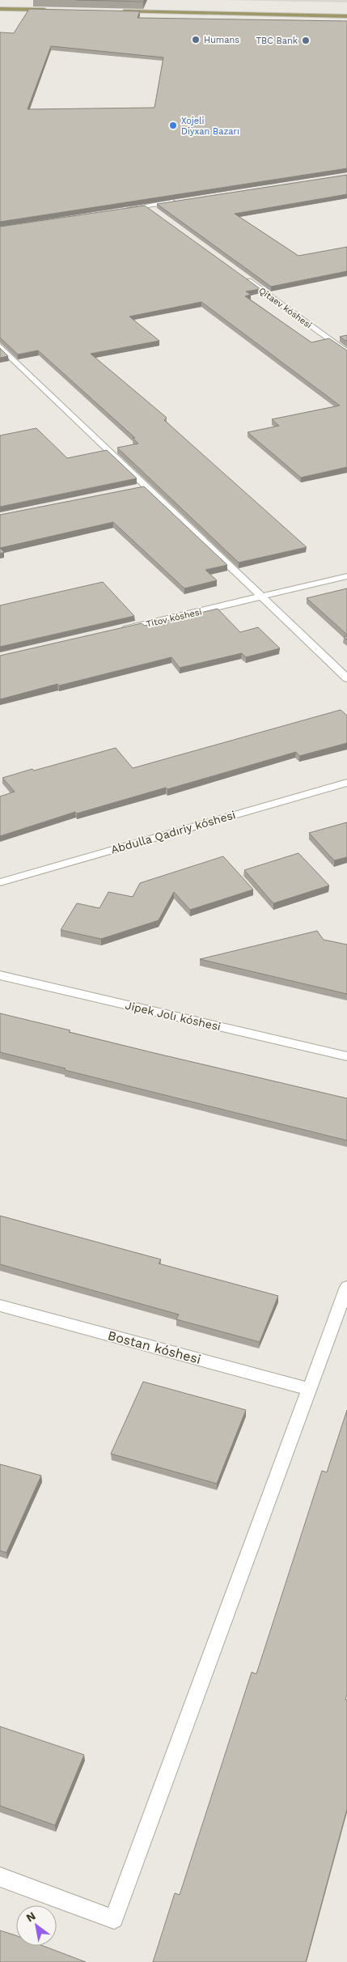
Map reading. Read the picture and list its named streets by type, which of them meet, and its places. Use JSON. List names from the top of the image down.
{
  "streets": {
    "street": [
      "Qitaev kóshesi",
      "Titov kóshesi",
      "Abdulla Qadıriy kóshesi",
      "Jipek Jolı kóshesi",
      "Bostan kóshesi"
    ]
  },
  "places": ["Humans", "TBC Bank", "Xojeli Diyxan Bazarı"],
  "north": "top left"
}
